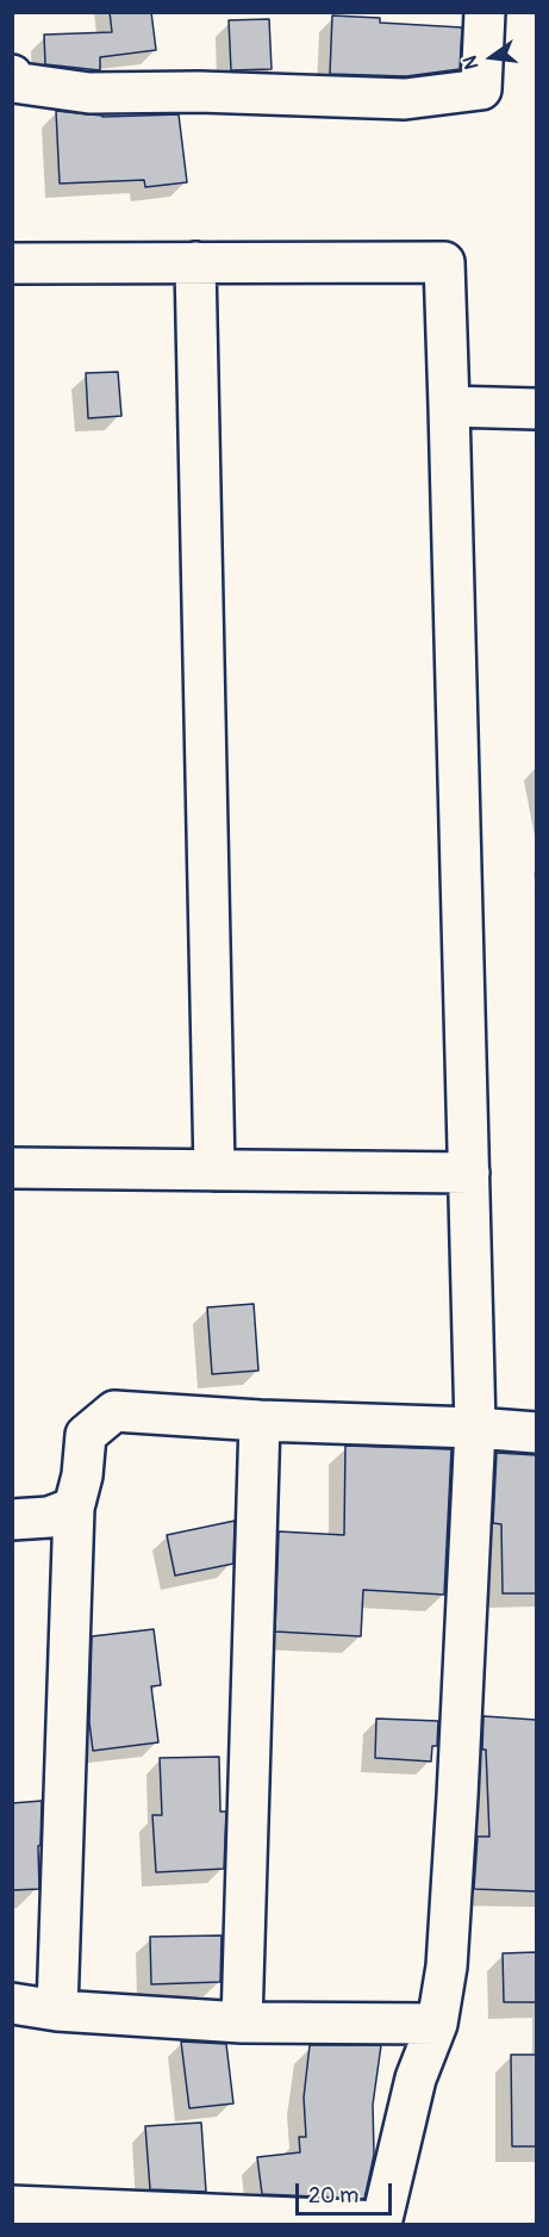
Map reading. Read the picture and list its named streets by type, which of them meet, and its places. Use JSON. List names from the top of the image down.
{
  "scale_bar": "20 m",
  "north": "left"
}
